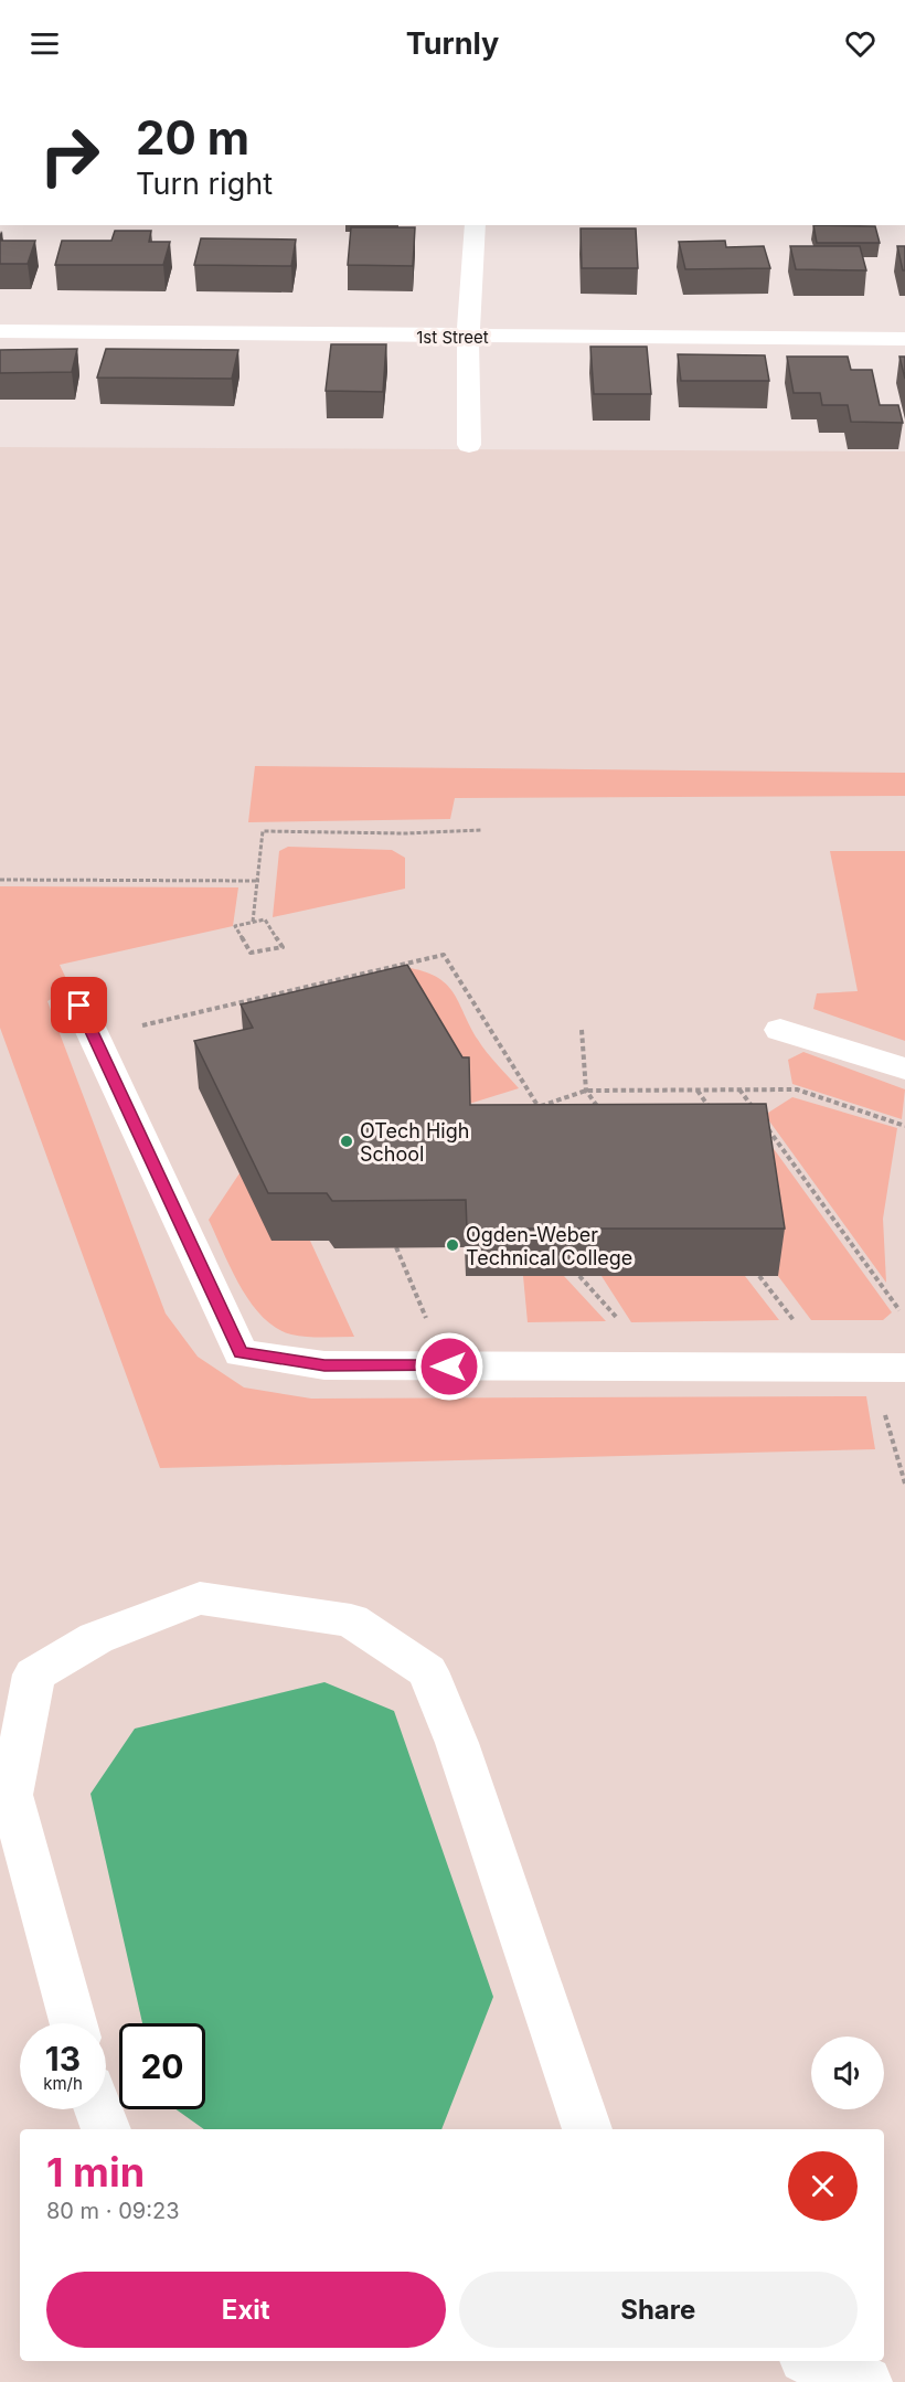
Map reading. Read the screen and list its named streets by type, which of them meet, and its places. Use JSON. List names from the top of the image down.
{
  "streets": {
    "street": ["1st Street"]
  },
  "places": ["OTech High School", "Ogden-Weber Technical College"],
  "page": {
    "header": "Turnly",
    "turn": ["20 m", "Turn right"],
    "speed": "13 km/h",
    "limit": "20",
    "heading": ["1 min", "80 m · 09:23"],
    "buttons": ["Exit", "Share"]
  }
}
